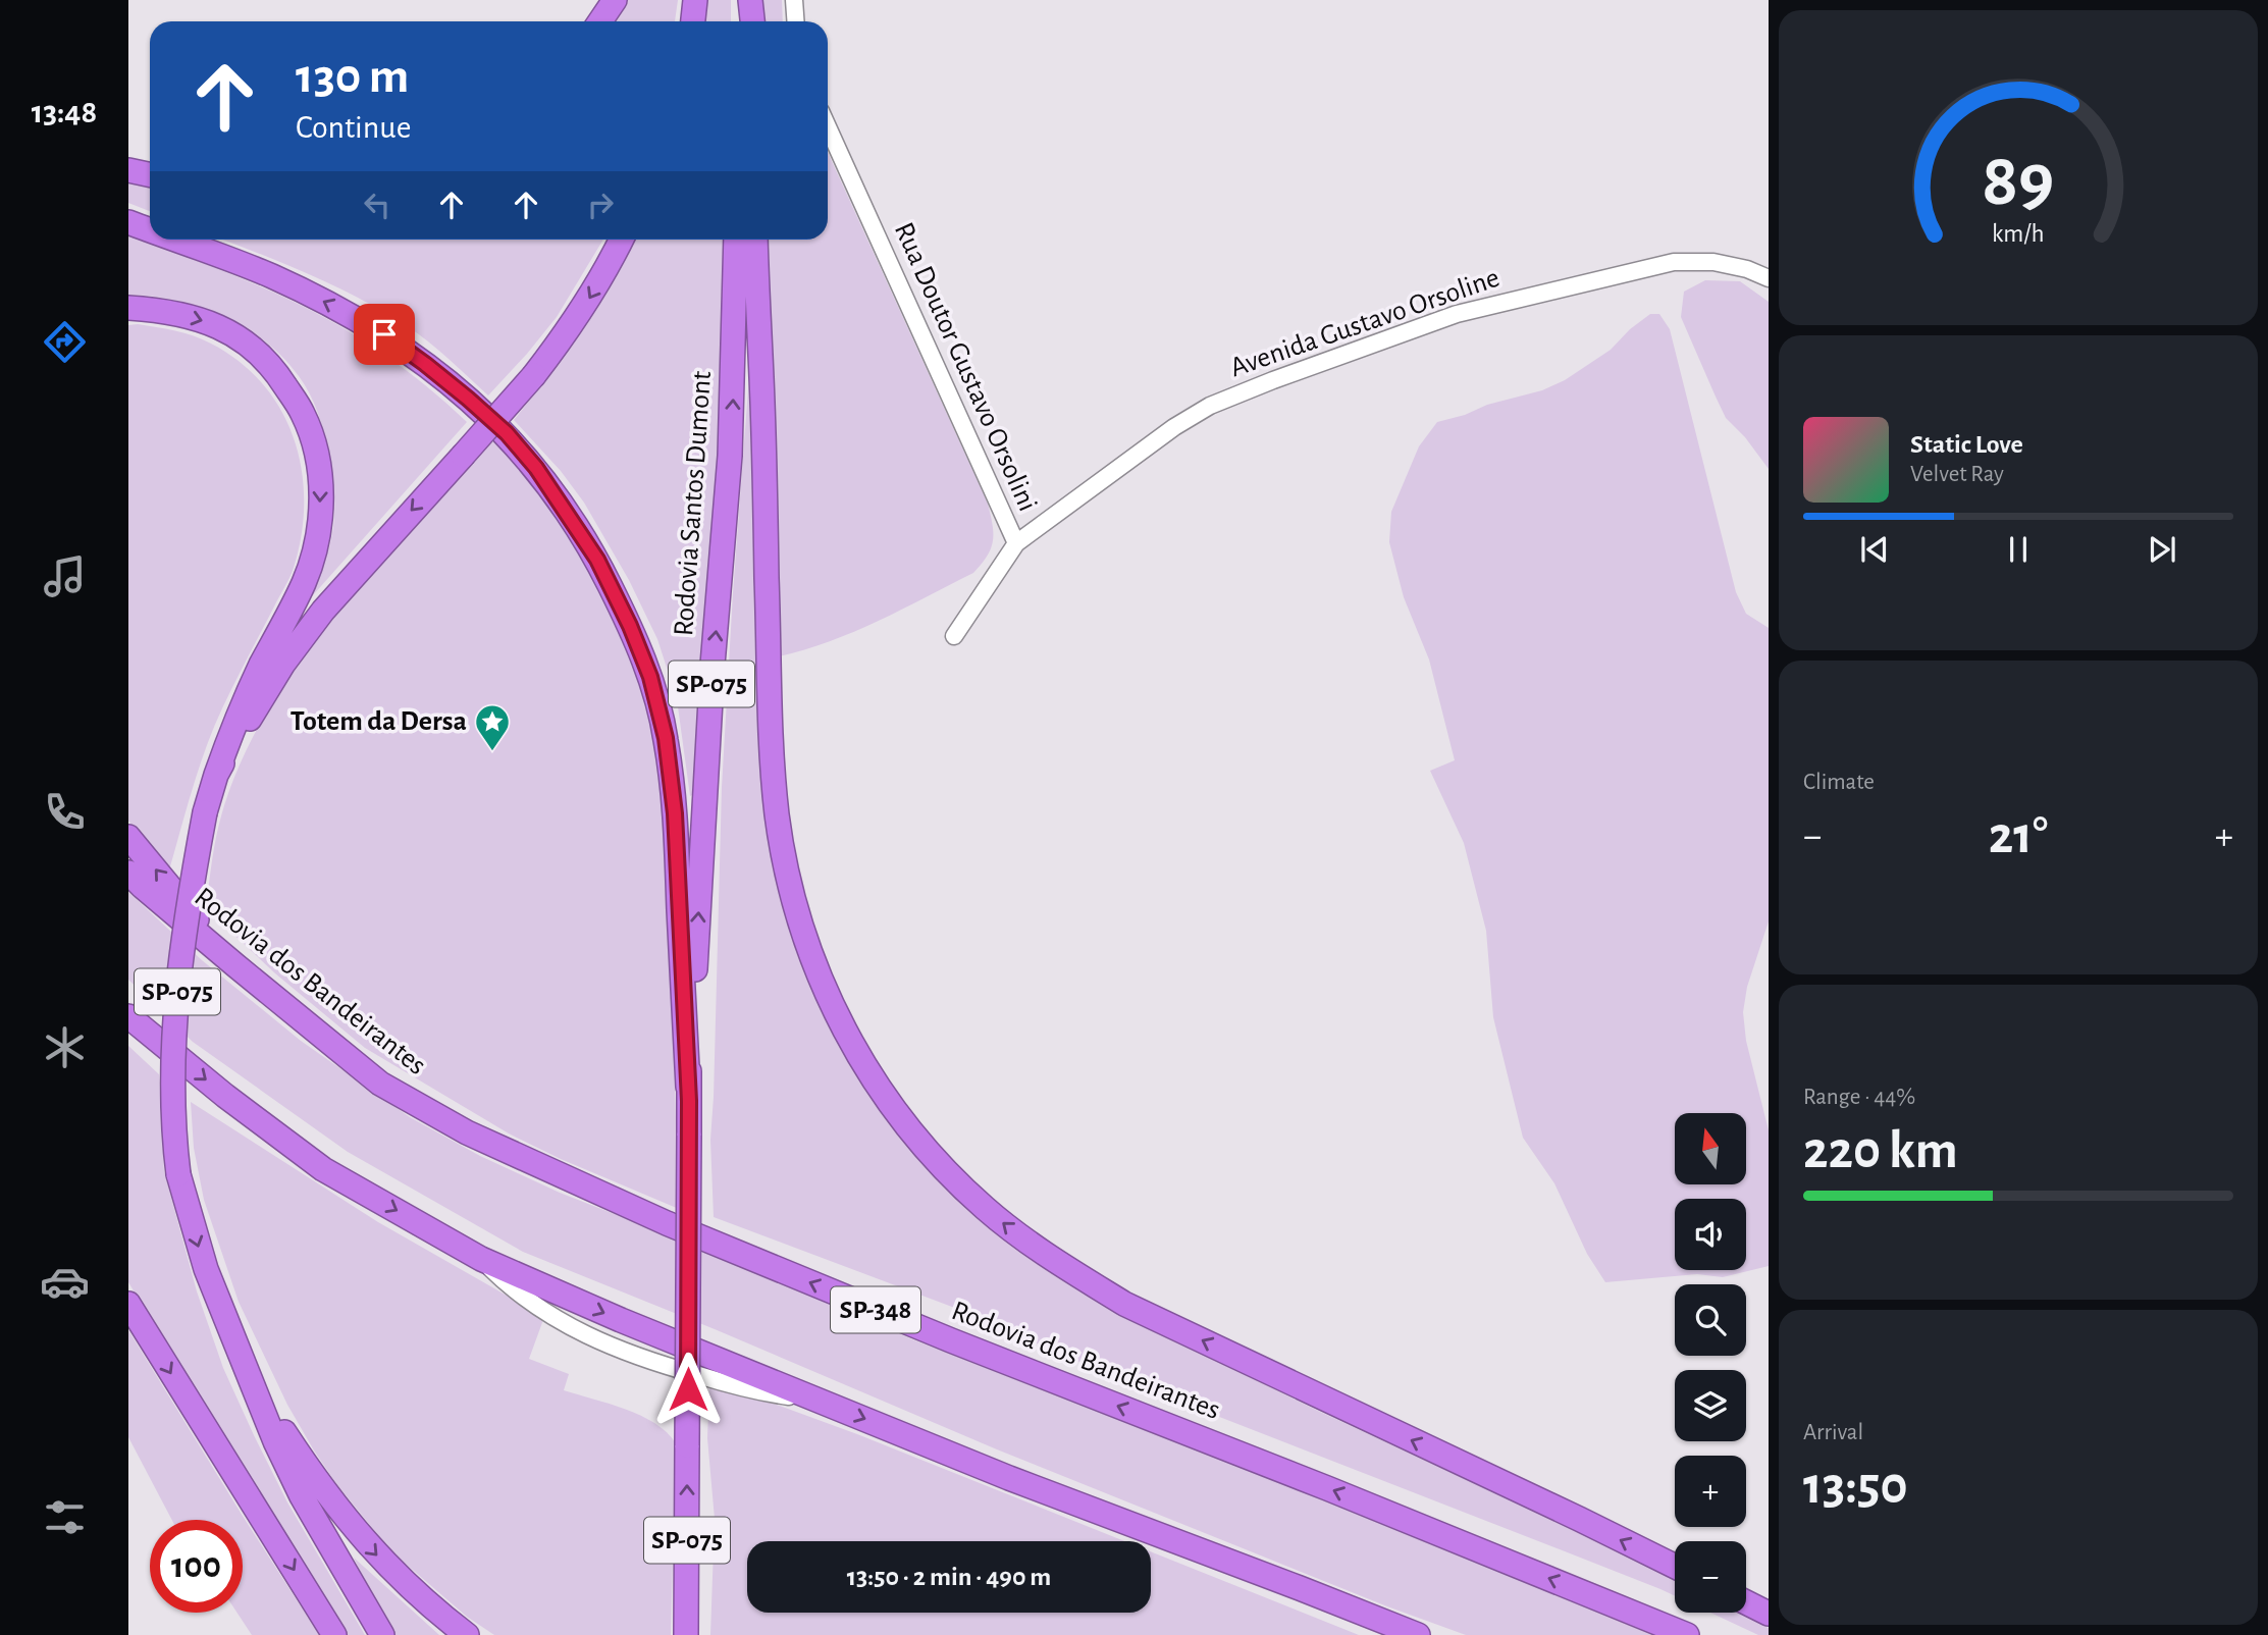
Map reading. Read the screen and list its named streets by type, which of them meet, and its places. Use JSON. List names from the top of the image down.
{
  "streets": {
    "highway": [
      "Rodovia Santos Dumont",
      "SP-075",
      "Rodovia dos Bandeirantes",
      "SP-348"
    ],
    "street": ["Avenida Gustavo Orsoline", "Rua Doutor Gustavo Orsolini"]
  },
  "crossings": [
    ["Avenida Gustavo Orsoline", "Rua Doutor Gustavo Orsolini"]
  ],
  "one_way": ["Rodovia Santos Dumont"],
  "places": {
    "place": ["Totem da Dersa"]
  },
  "north": "top",
  "page": {
    "tabs": "13:48",
    "turn": ["130 m", "Continue"],
    "song": ["Static Love", "Velvet Ray"],
    "tile": [
      "Climate",
      ["Range · 44%", "220 km"],
      ["Arrival", "13:50"]
    ],
    "heat": ["−", "21°", "+"],
    "map_buttons": ["+", "−"],
    "limit": "100",
    "trip": "13:50 · 2 min · 490 m",
    "gauge": ["89", "km/h"]
  }
}
